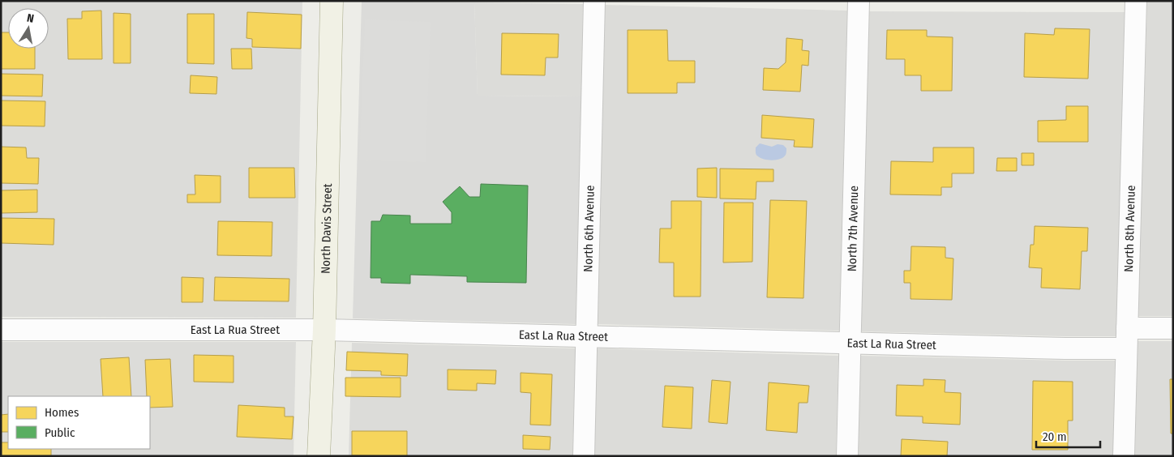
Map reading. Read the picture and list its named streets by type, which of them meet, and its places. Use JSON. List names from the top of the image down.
{
  "streets": {
    "main road": ["North Davis Street"],
    "street": [
      "North 6th Avenue",
      "North 7th Avenue",
      "North 8th Avenue",
      "East La Rua Street"
    ]
  },
  "crossings": [
    ["North Davis Street", "East La Rua Street"],
    ["North 6th Avenue", "East La Rua Street"],
    ["North 7th Avenue", "East La Rua Street"],
    ["North 8th Avenue", "East La Rua Street"]
  ],
  "legend": ["Homes", "Public"],
  "scale_bar": "20 m",
  "north": "top"
}
